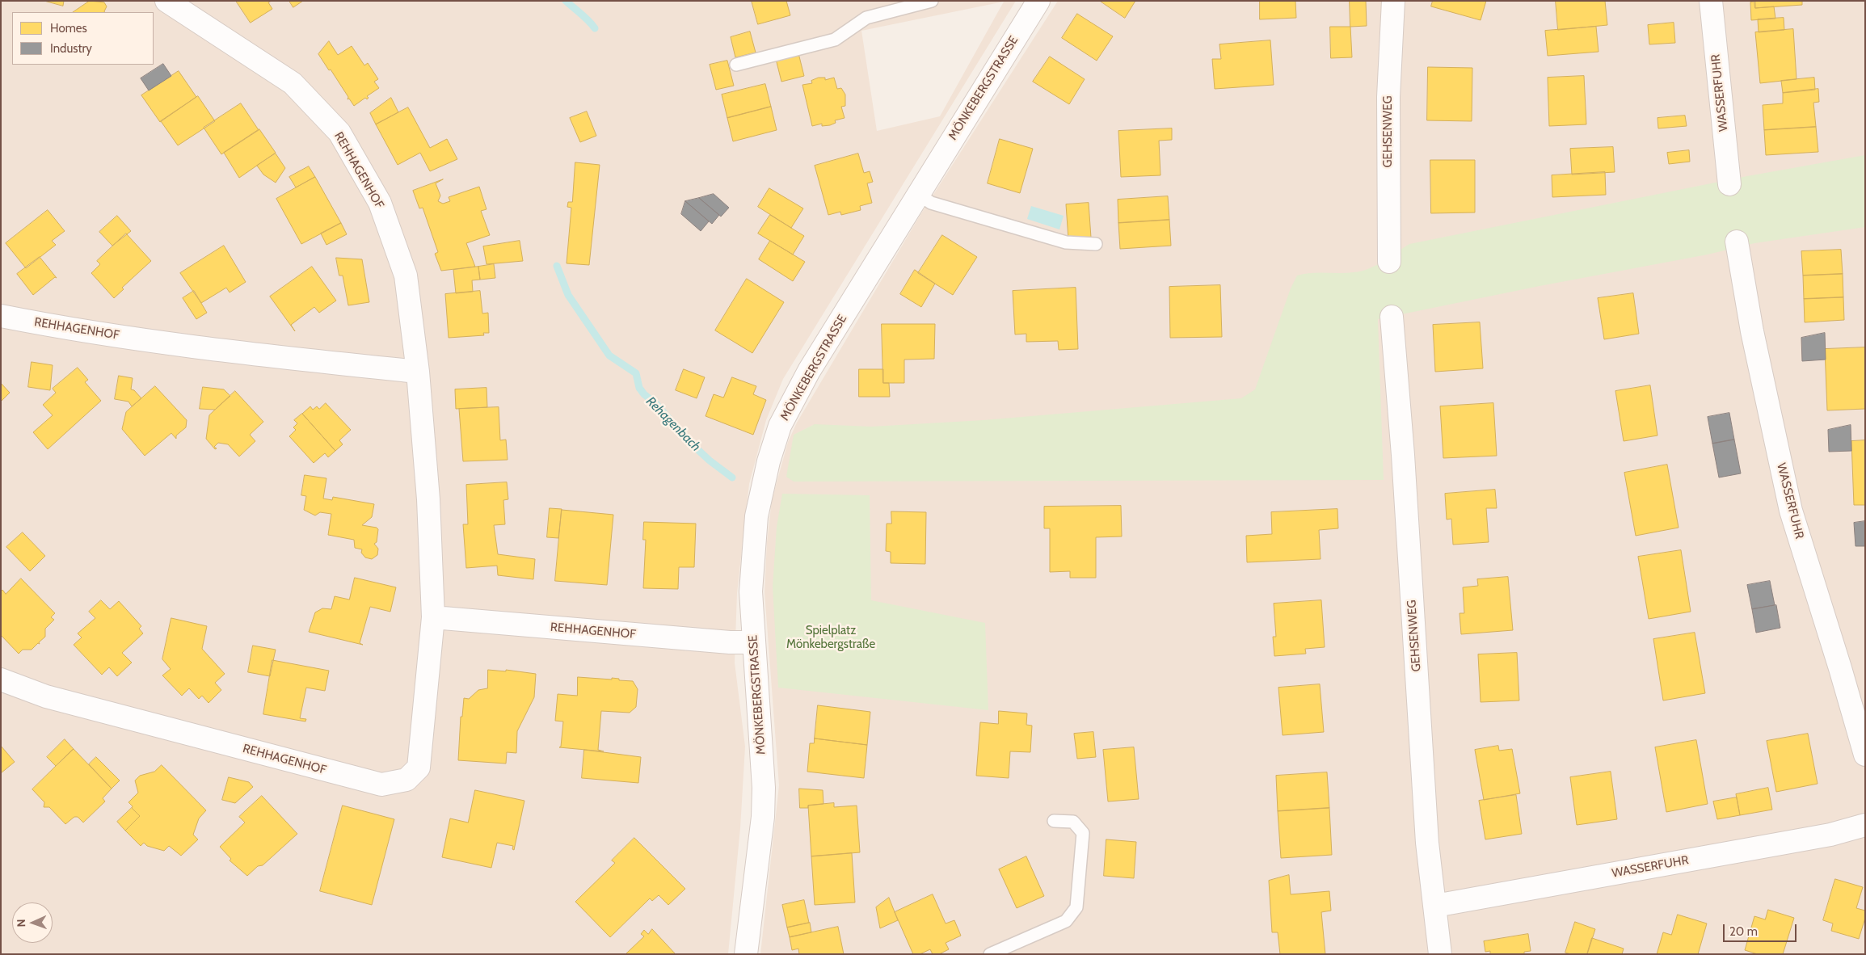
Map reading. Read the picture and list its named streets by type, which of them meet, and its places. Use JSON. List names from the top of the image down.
{
  "streets": {
    "street": [
      "MÖNKEBERGSTRASSE",
      "WASSERFUHR",
      "GEHSENWEG",
      "REHHAGENHOF"
    ]
  },
  "crossings": [
    ["MÖNKEBERGSTRASSE", "REHHAGENHOF"],
    ["WASSERFUHR", "GEHSENWEG"]
  ],
  "water": ["Rehagenbach"],
  "parks": ["Spielplatz Mönkebergstraße"],
  "legend": ["Homes", "Industry"],
  "scale_bar": "20 m",
  "north": "left"
}
